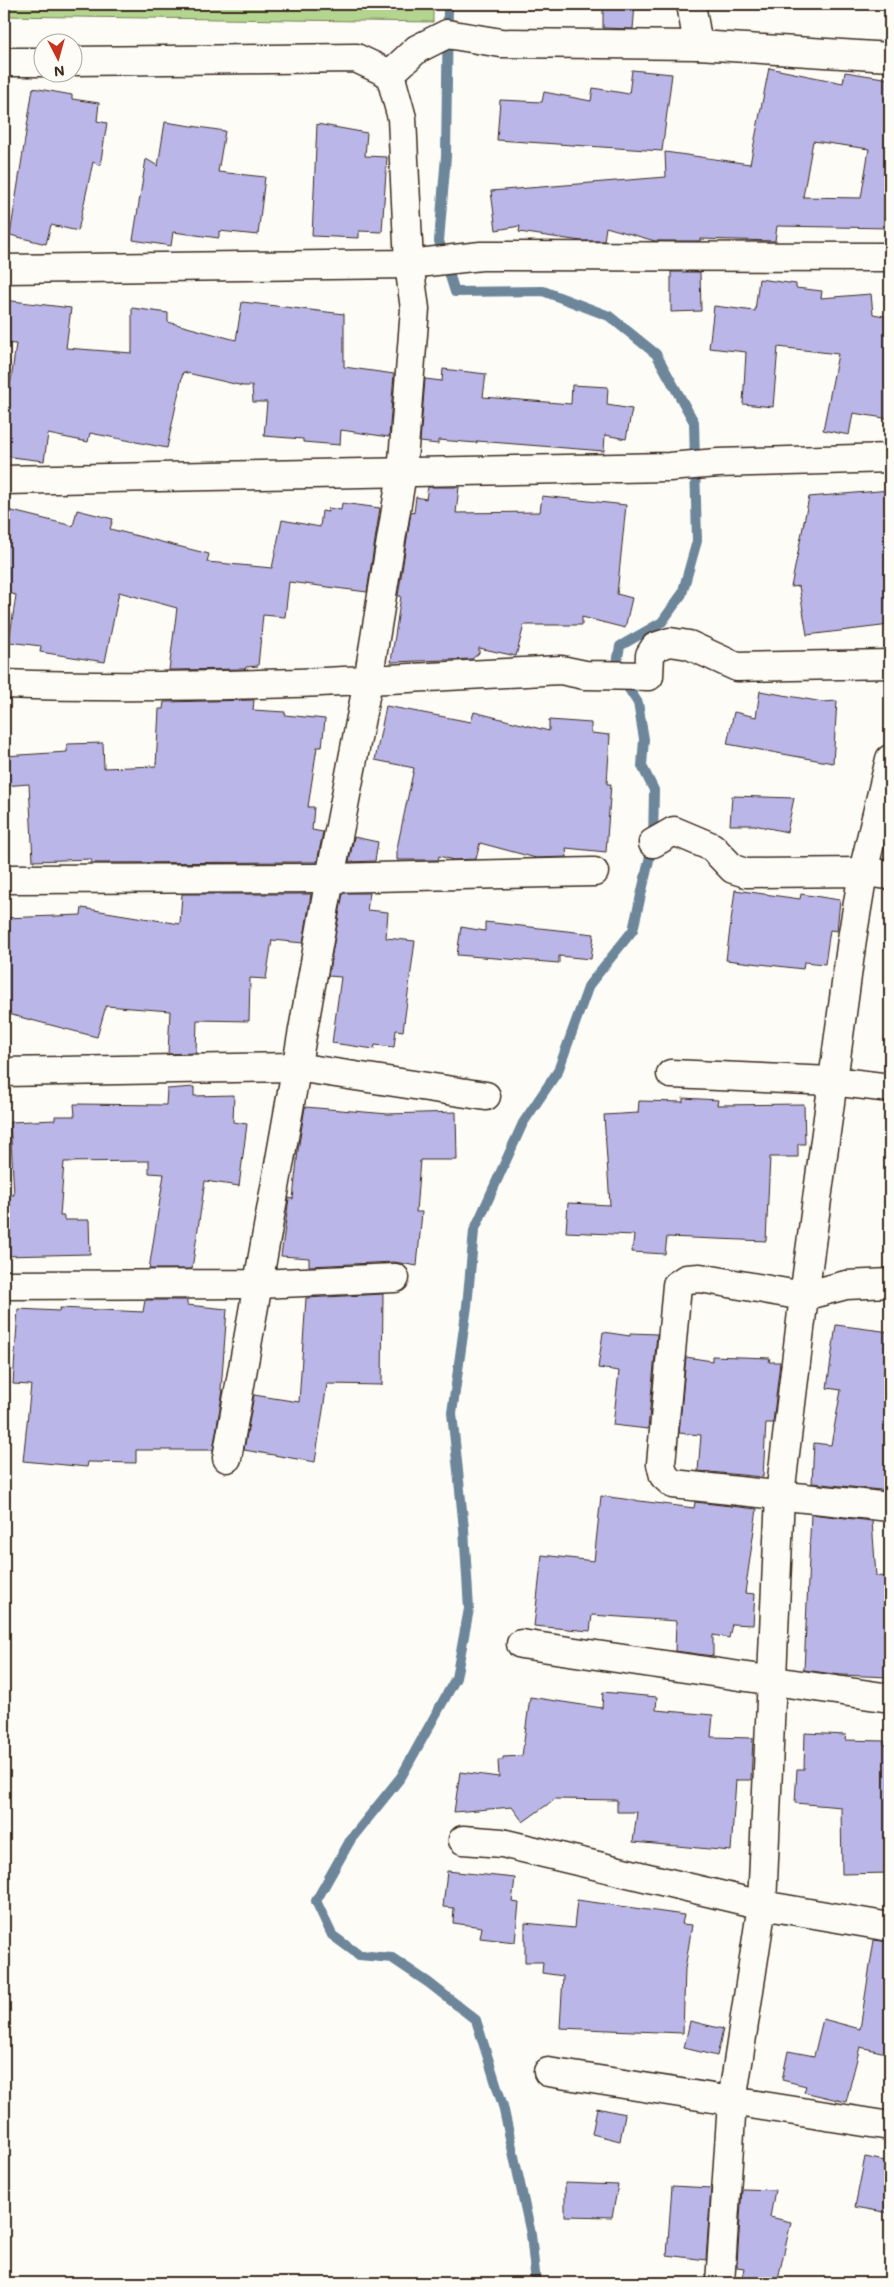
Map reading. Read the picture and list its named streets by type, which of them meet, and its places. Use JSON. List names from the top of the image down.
{
  "north": "bottom"
}
